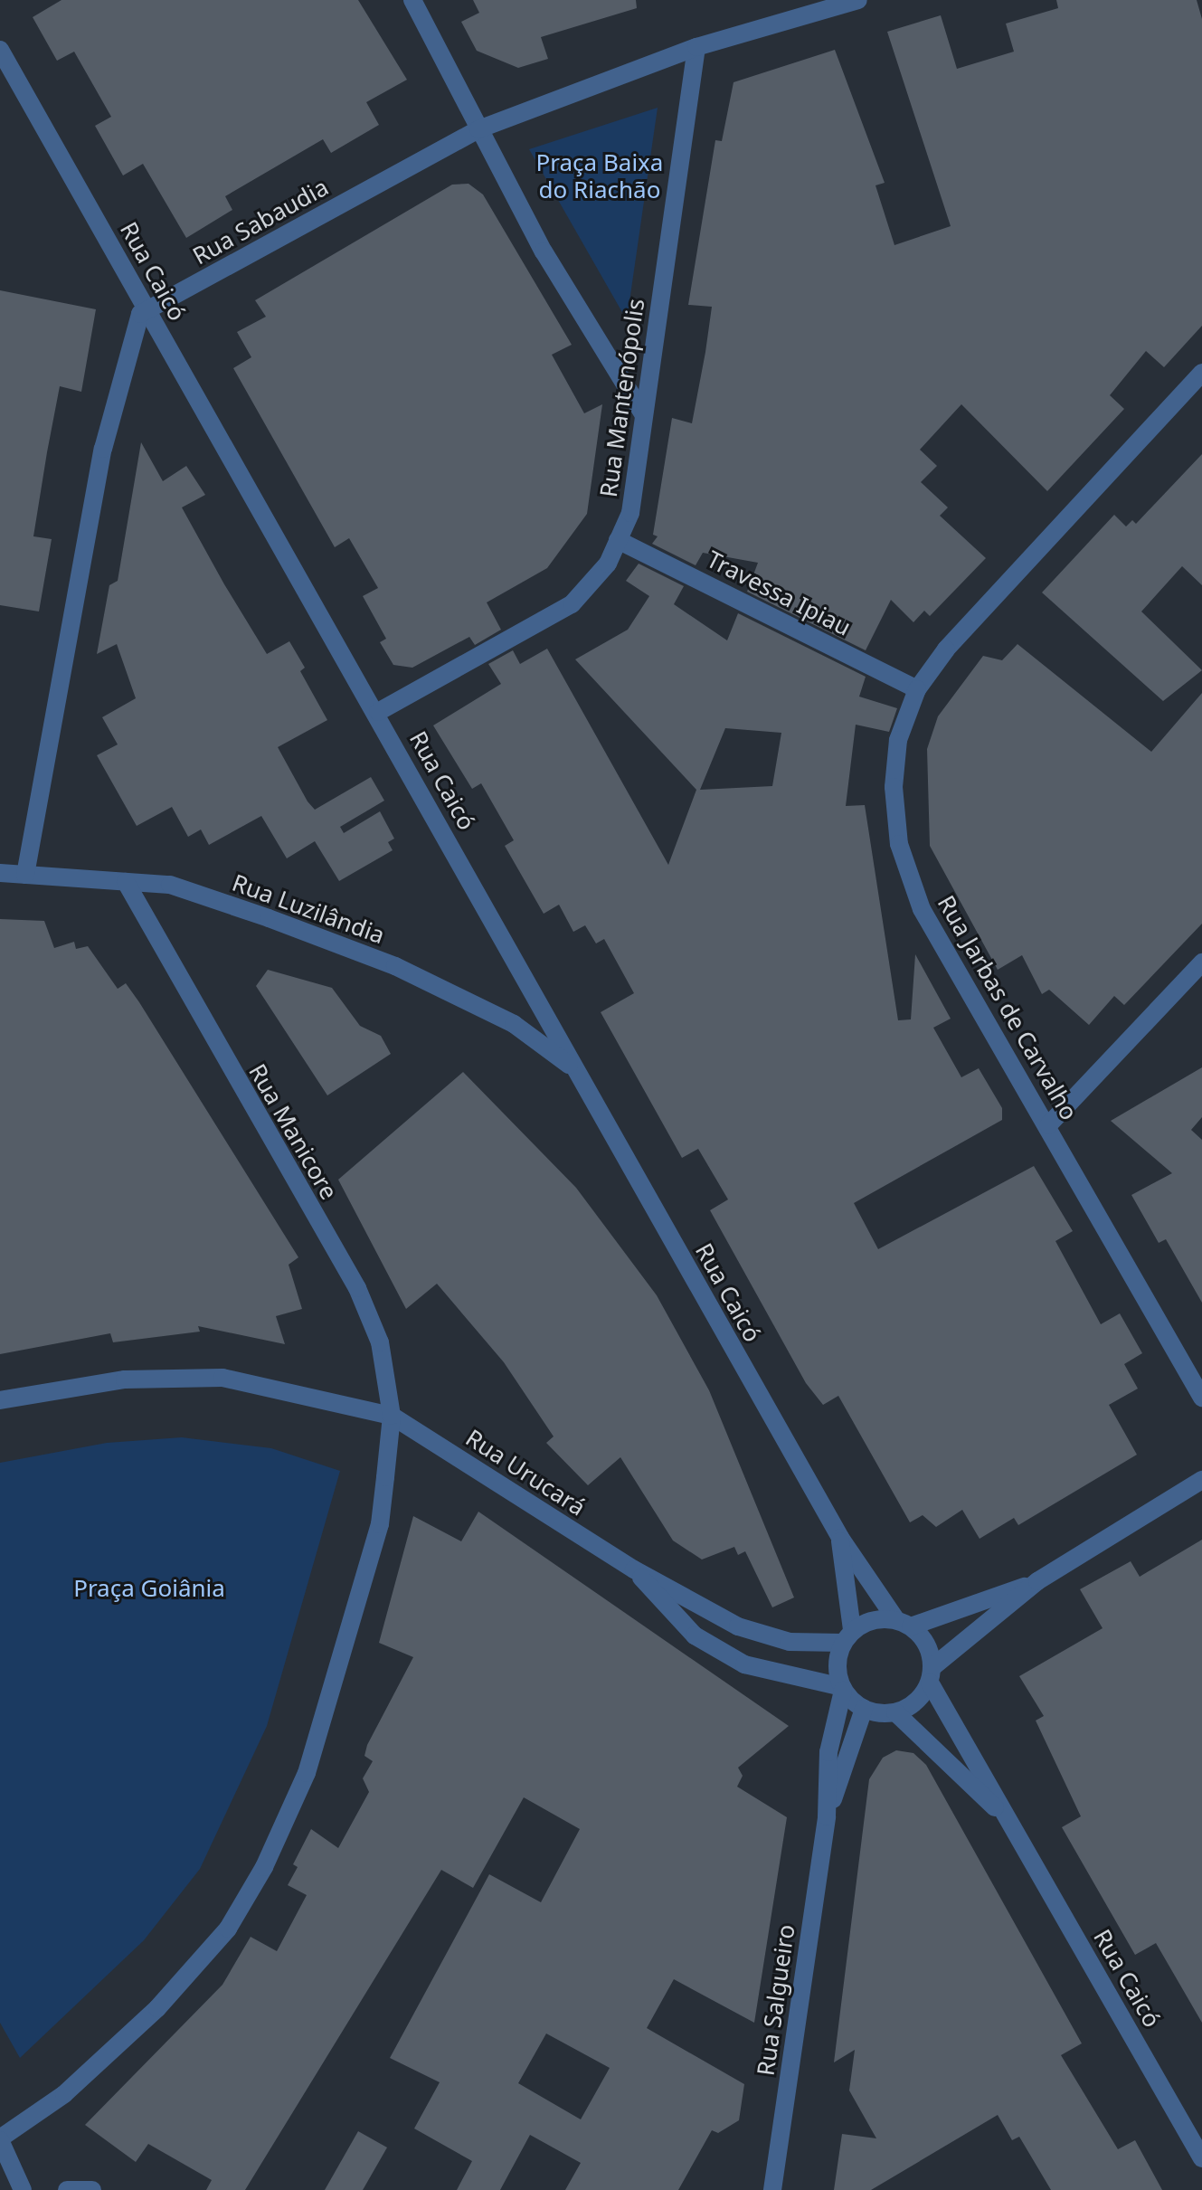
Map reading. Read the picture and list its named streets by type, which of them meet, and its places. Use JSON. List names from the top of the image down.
{
  "streets": {
    "street": [
      "Rua Sabaudia",
      "Rua Caicó",
      "Rua Mantenópolis",
      "Travessa Ipiau",
      "Rua Luzilândia",
      "Rua Jarbas de Carvalho",
      "Rua Manicore",
      "Rua Urucará",
      "Rua Salgueiro"
    ]
  },
  "crossings": [
    ["Rua Sabaudia", "Rua Caicó"],
    ["Rua Sabaudia", "Rua Mantenópolis"],
    ["Rua Caicó", "Rua Mantenópolis"],
    ["Rua Caicó", "Rua Luzilândia"],
    ["Rua Caicó", "Rua Urucará"],
    ["Rua Caicó", "Rua Salgueiro"],
    ["Rua Mantenópolis", "Travessa Ipiau"],
    ["Travessa Ipiau", "Rua Jarbas de Carvalho"],
    ["Rua Luzilândia", "Rua Manicore"],
    ["Rua Manicore", "Rua Urucará"],
    ["Rua Urucará", "Rua Salgueiro"]
  ],
  "parks": ["Praça Baixa do Riachão", "Praça Goiânia"]
}
